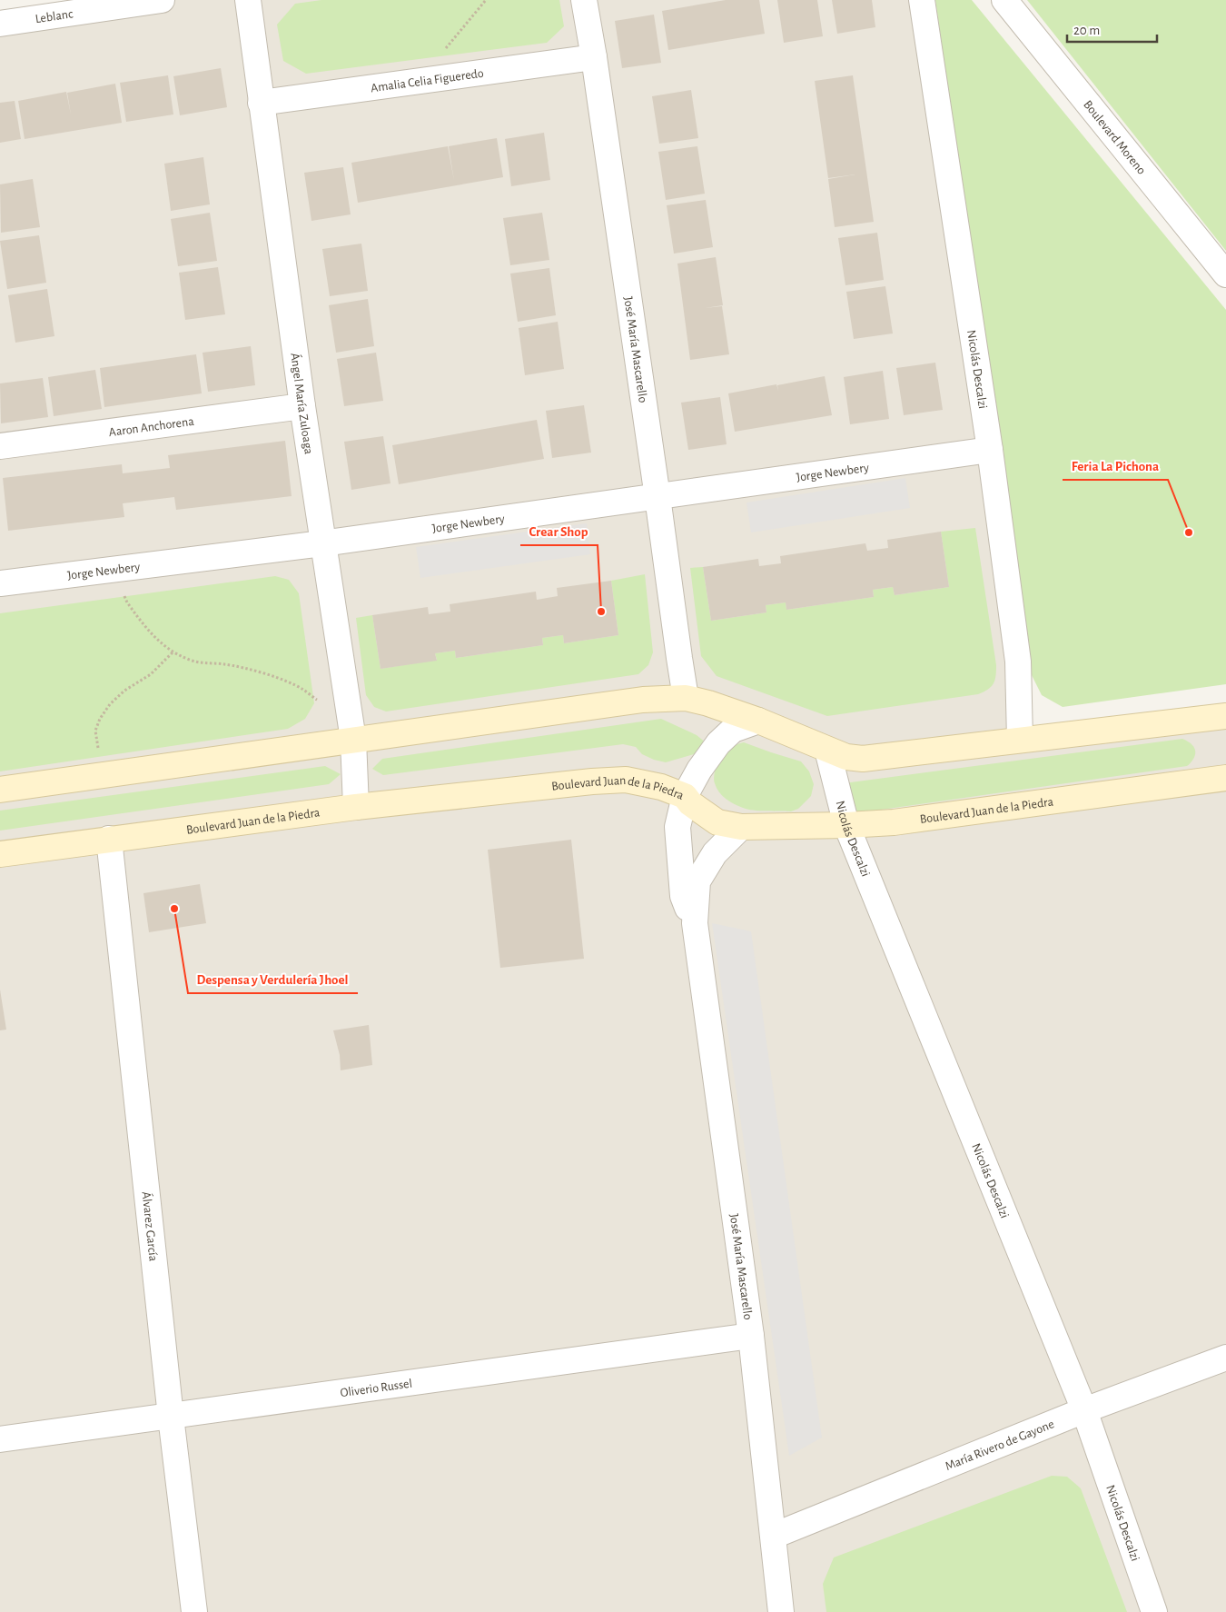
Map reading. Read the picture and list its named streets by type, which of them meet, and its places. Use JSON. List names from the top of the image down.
{
  "streets": {
    "main road": ["Boulevard Juan de la Piedra"],
    "street": [
      "Leblanc",
      "Amalia Celia Figueredo",
      "Boulevard Moreno",
      "José María Mascarello",
      "Nicolás Descalzi",
      "Ángel María Zuloaga",
      "Aaron Anchorena",
      "Jorge Newbery",
      "Álvarez García",
      "Oliverio Russel",
      "María Rivero de Gayone"
    ]
  },
  "crossings": [
    ["Amalia Celia Figueredo", "José María Mascarello"],
    ["Amalia Celia Figueredo", "Ángel María Zuloaga"],
    ["José María Mascarello", "Jorge Newbery"],
    ["José María Mascarello", "Oliverio Russel"],
    ["José María Mascarello", "María Rivero de Gayone"],
    ["Nicolás Descalzi", "Jorge Newbery"],
    ["Nicolás Descalzi", "Boulevard Juan de la Piedra"],
    ["Nicolás Descalzi", "María Rivero de Gayone"],
    ["Ángel María Zuloaga", "Aaron Anchorena"],
    ["Ángel María Zuloaga", "Jorge Newbery"],
    ["Ángel María Zuloaga", "Boulevard Juan de la Piedra"],
    ["Boulevard Juan de la Piedra", "Álvarez García"],
    ["Álvarez García", "Oliverio Russel"]
  ],
  "places": ["Feria La Pichona", "Crear Shop", "Despensa y Verdulería Jhoel"],
  "scale_bar": "20 m"
}
